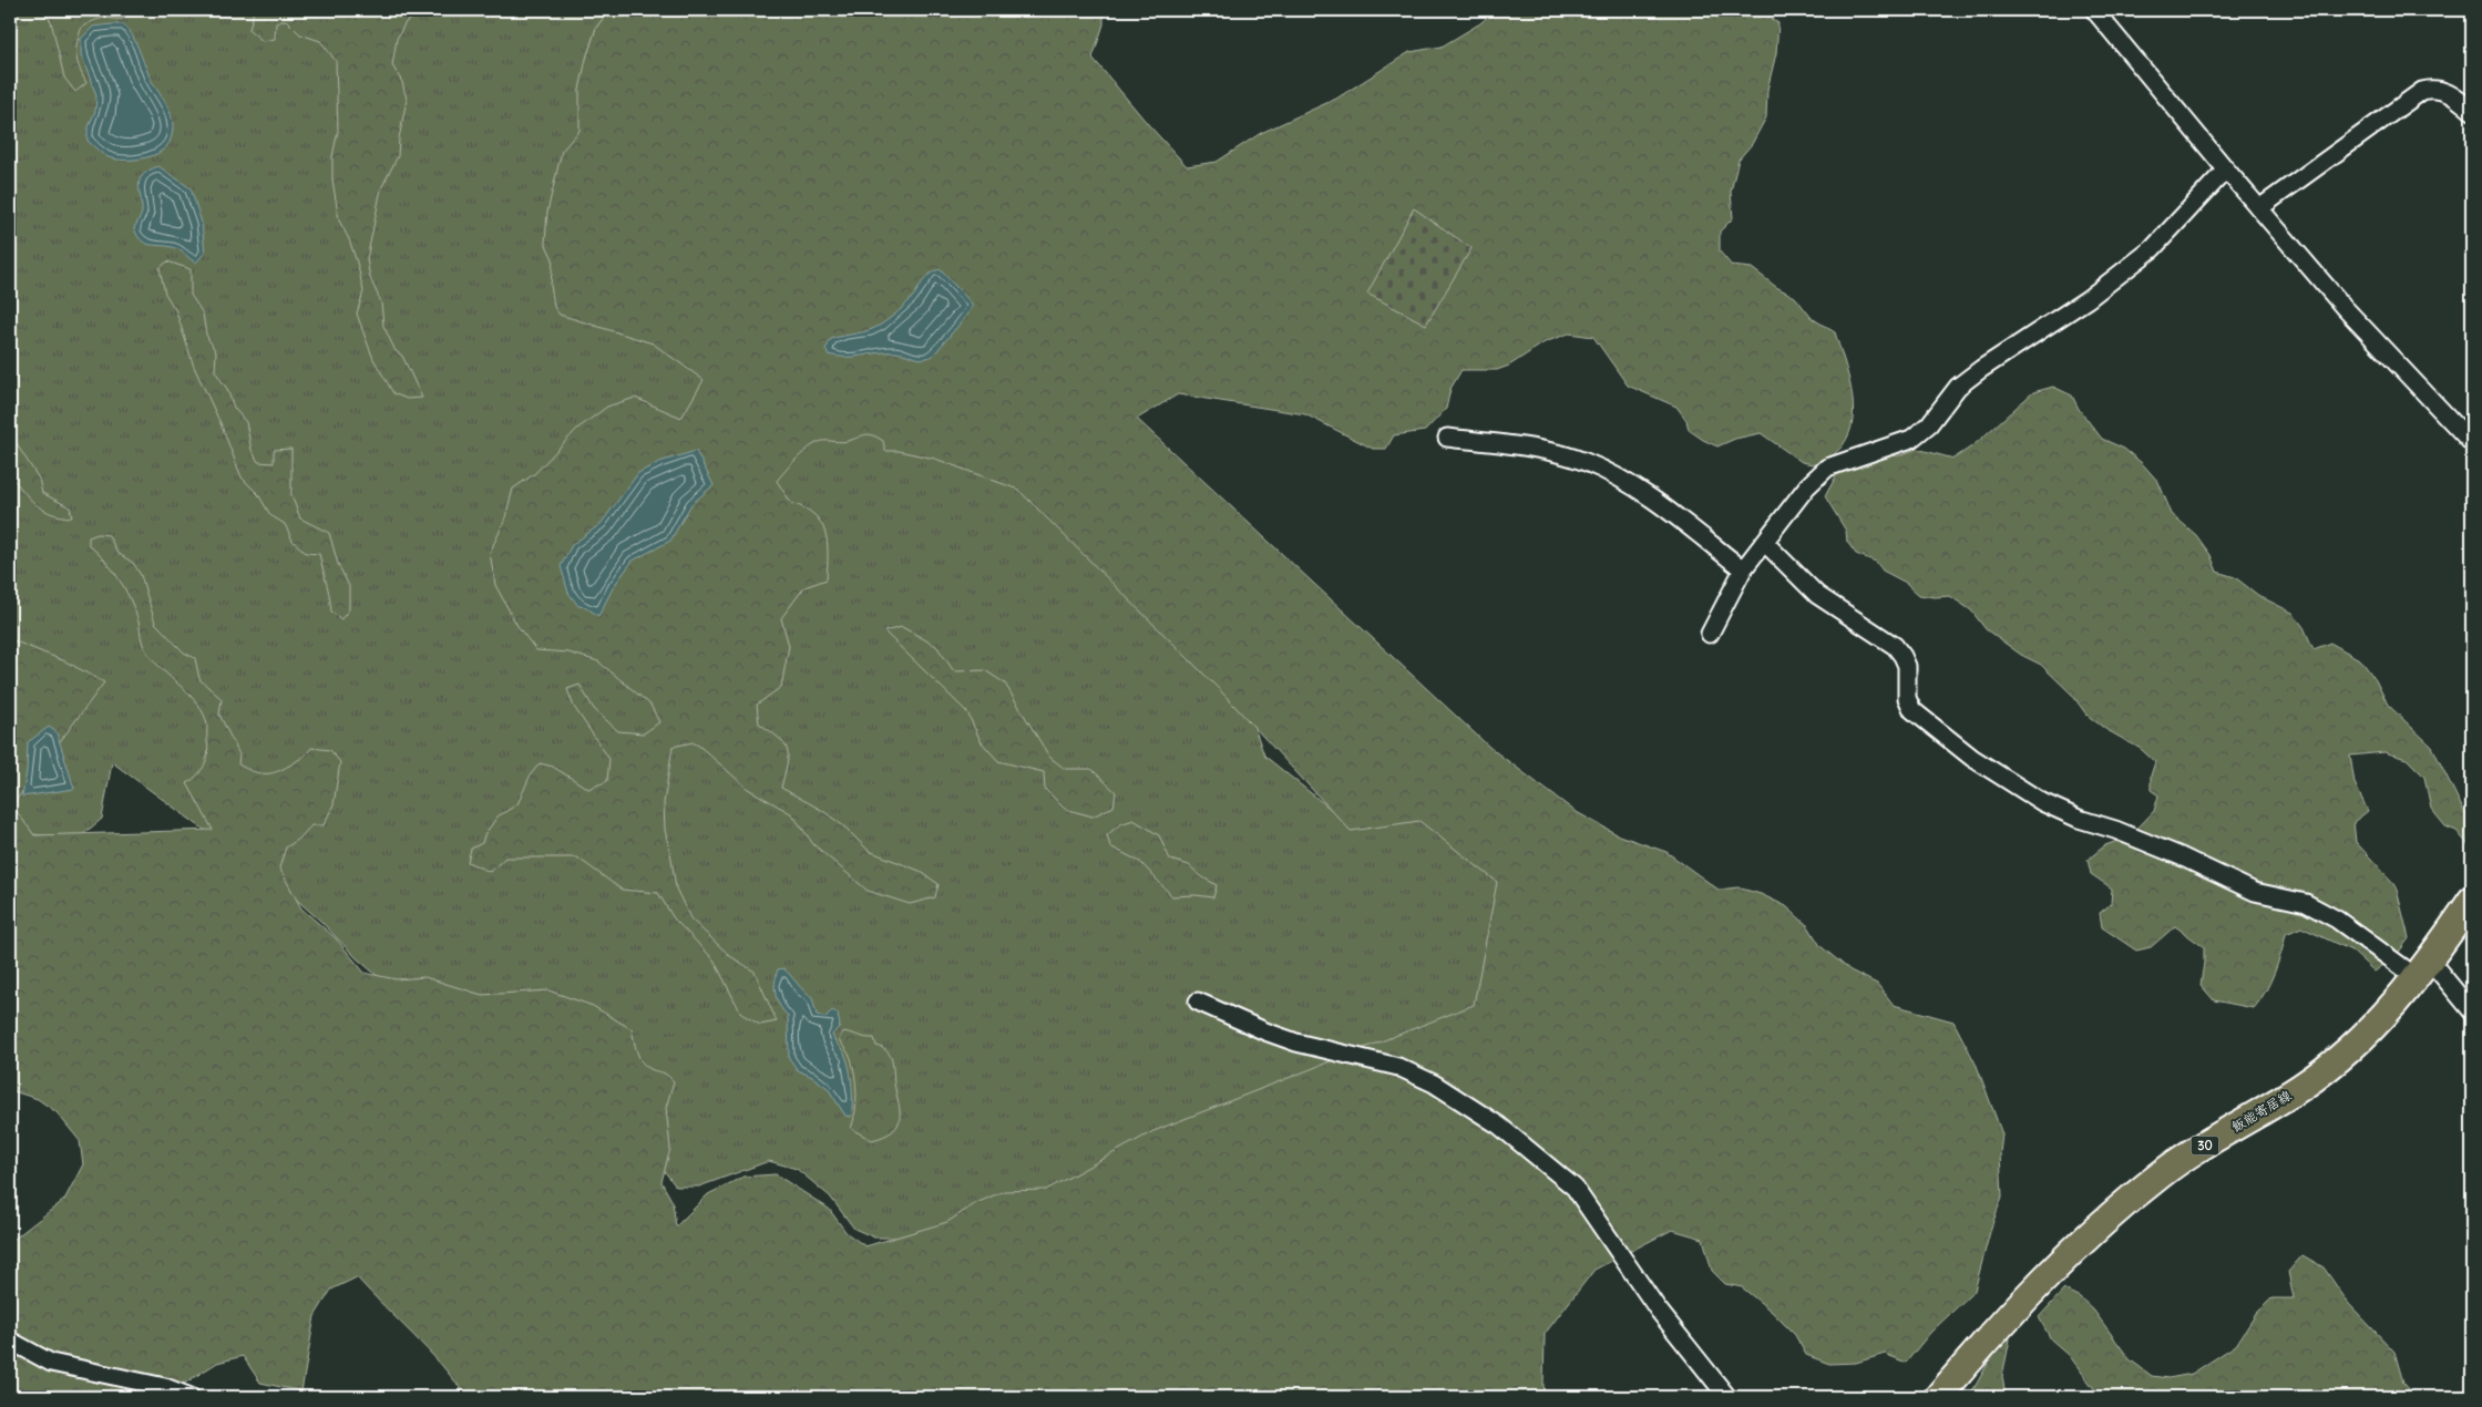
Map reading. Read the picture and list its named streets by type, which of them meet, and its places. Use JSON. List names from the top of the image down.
{
  "streets": {
    "main road": ["飯能寄居線", "30"]
  }
}
